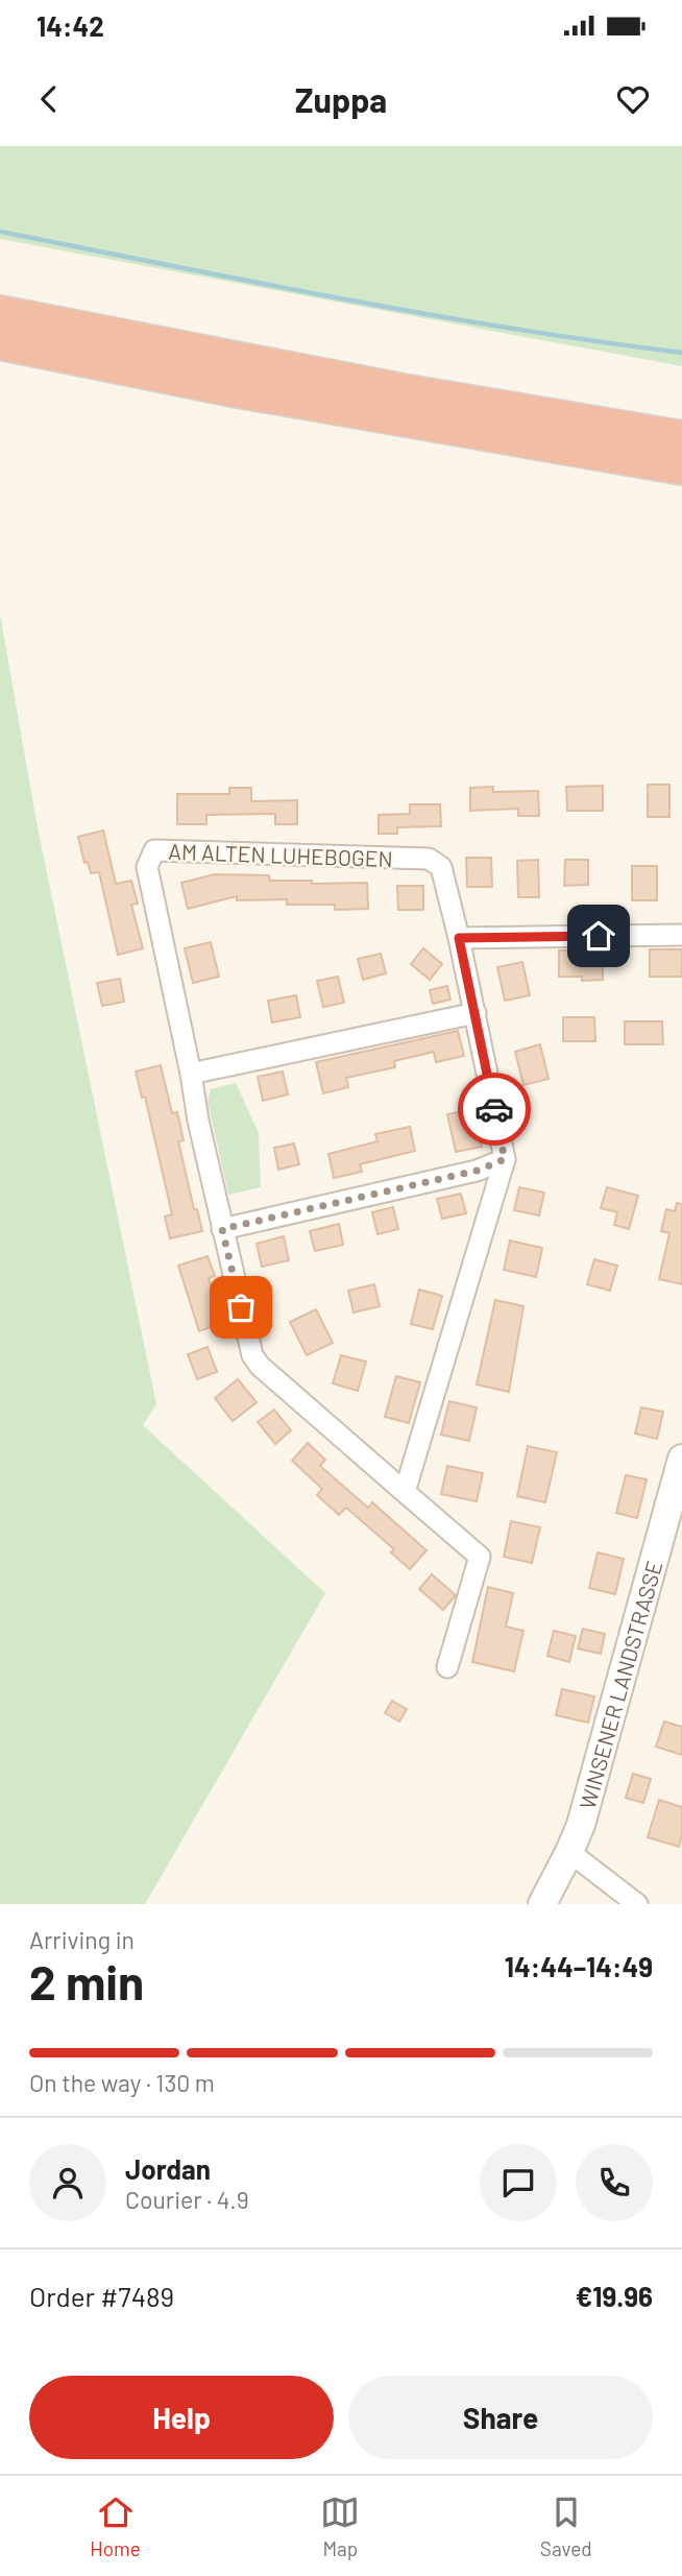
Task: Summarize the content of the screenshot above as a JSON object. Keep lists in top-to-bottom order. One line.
{"streets":{"main road":["WINSENER LANDSTRASSE"],"street":["AM ALTEN LUHEBOGEN"]},"page":{"status":"14:42","header":"Zuppa","heading":["2 min","Arriving in","14:44–14:49"],"panel":["Jordan","Courier · 4.9","Order #7489","€19.96"],"bar":"On the way · 130 m","buttons":["Help","Share"],"tabs":["Home","Map","Saved"]}}
